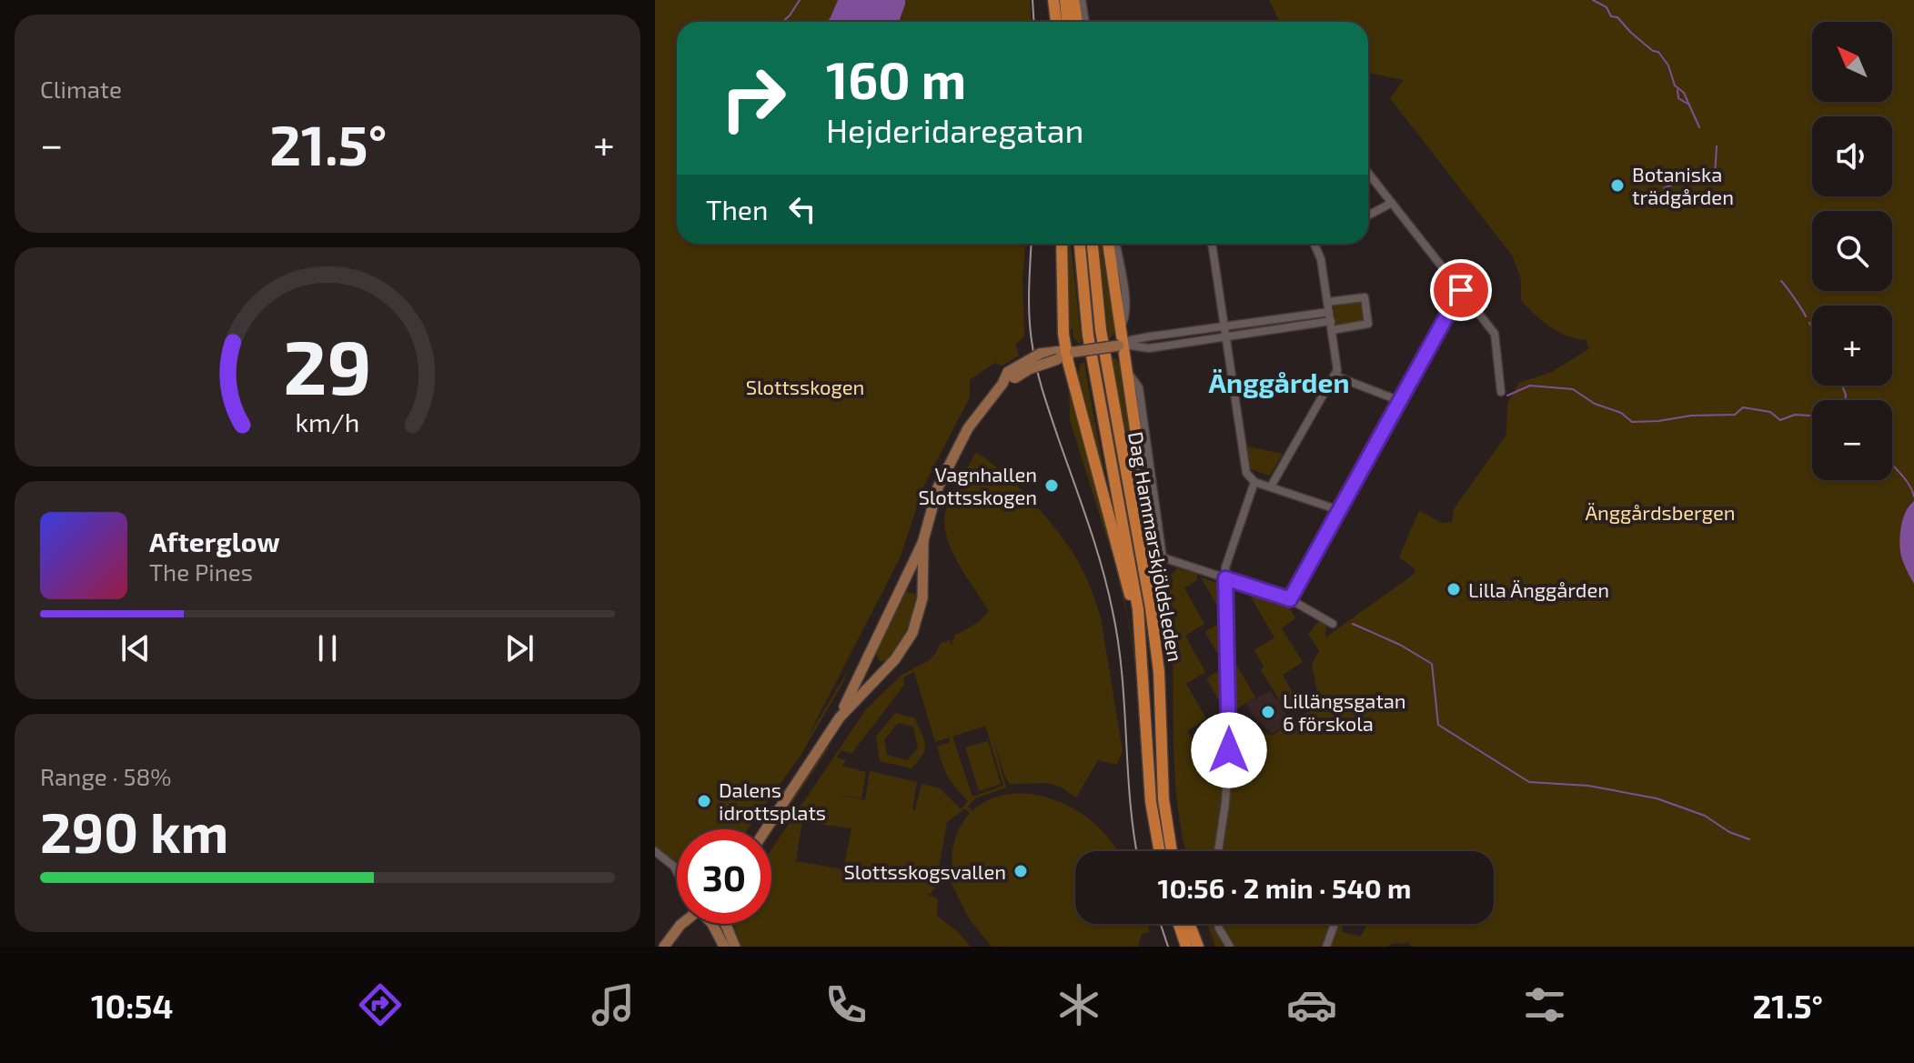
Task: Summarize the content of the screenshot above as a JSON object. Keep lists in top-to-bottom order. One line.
{"streets":{"main road":["Dag Hammarskjöldsleden"]},"districts":["Änggården"],"parks":["Slottsskogen","Änggårdsbergen"],"places":["Botaniska trädgården","Vagnhallen Slottsskogen","Lilla Änggården","Lillängsgatan 6 förskola","Dalens idrottsplats","Slottsskogsvallen"],"north":"top left","page":{"tile":["Climate",["Range · 58%","290 km"]],"map_buttons":["+","−"],"turn":["160 m","Hejderidaregatan"],"heat":["−","21.5°","+"],"then":"Then","song":["Afterglow","The Pines"],"limit":"30","trip":"10:56 · 2 min · 540 m","tabs":["10:54","21.5°"],"gauge":["29","km/h"]}}
